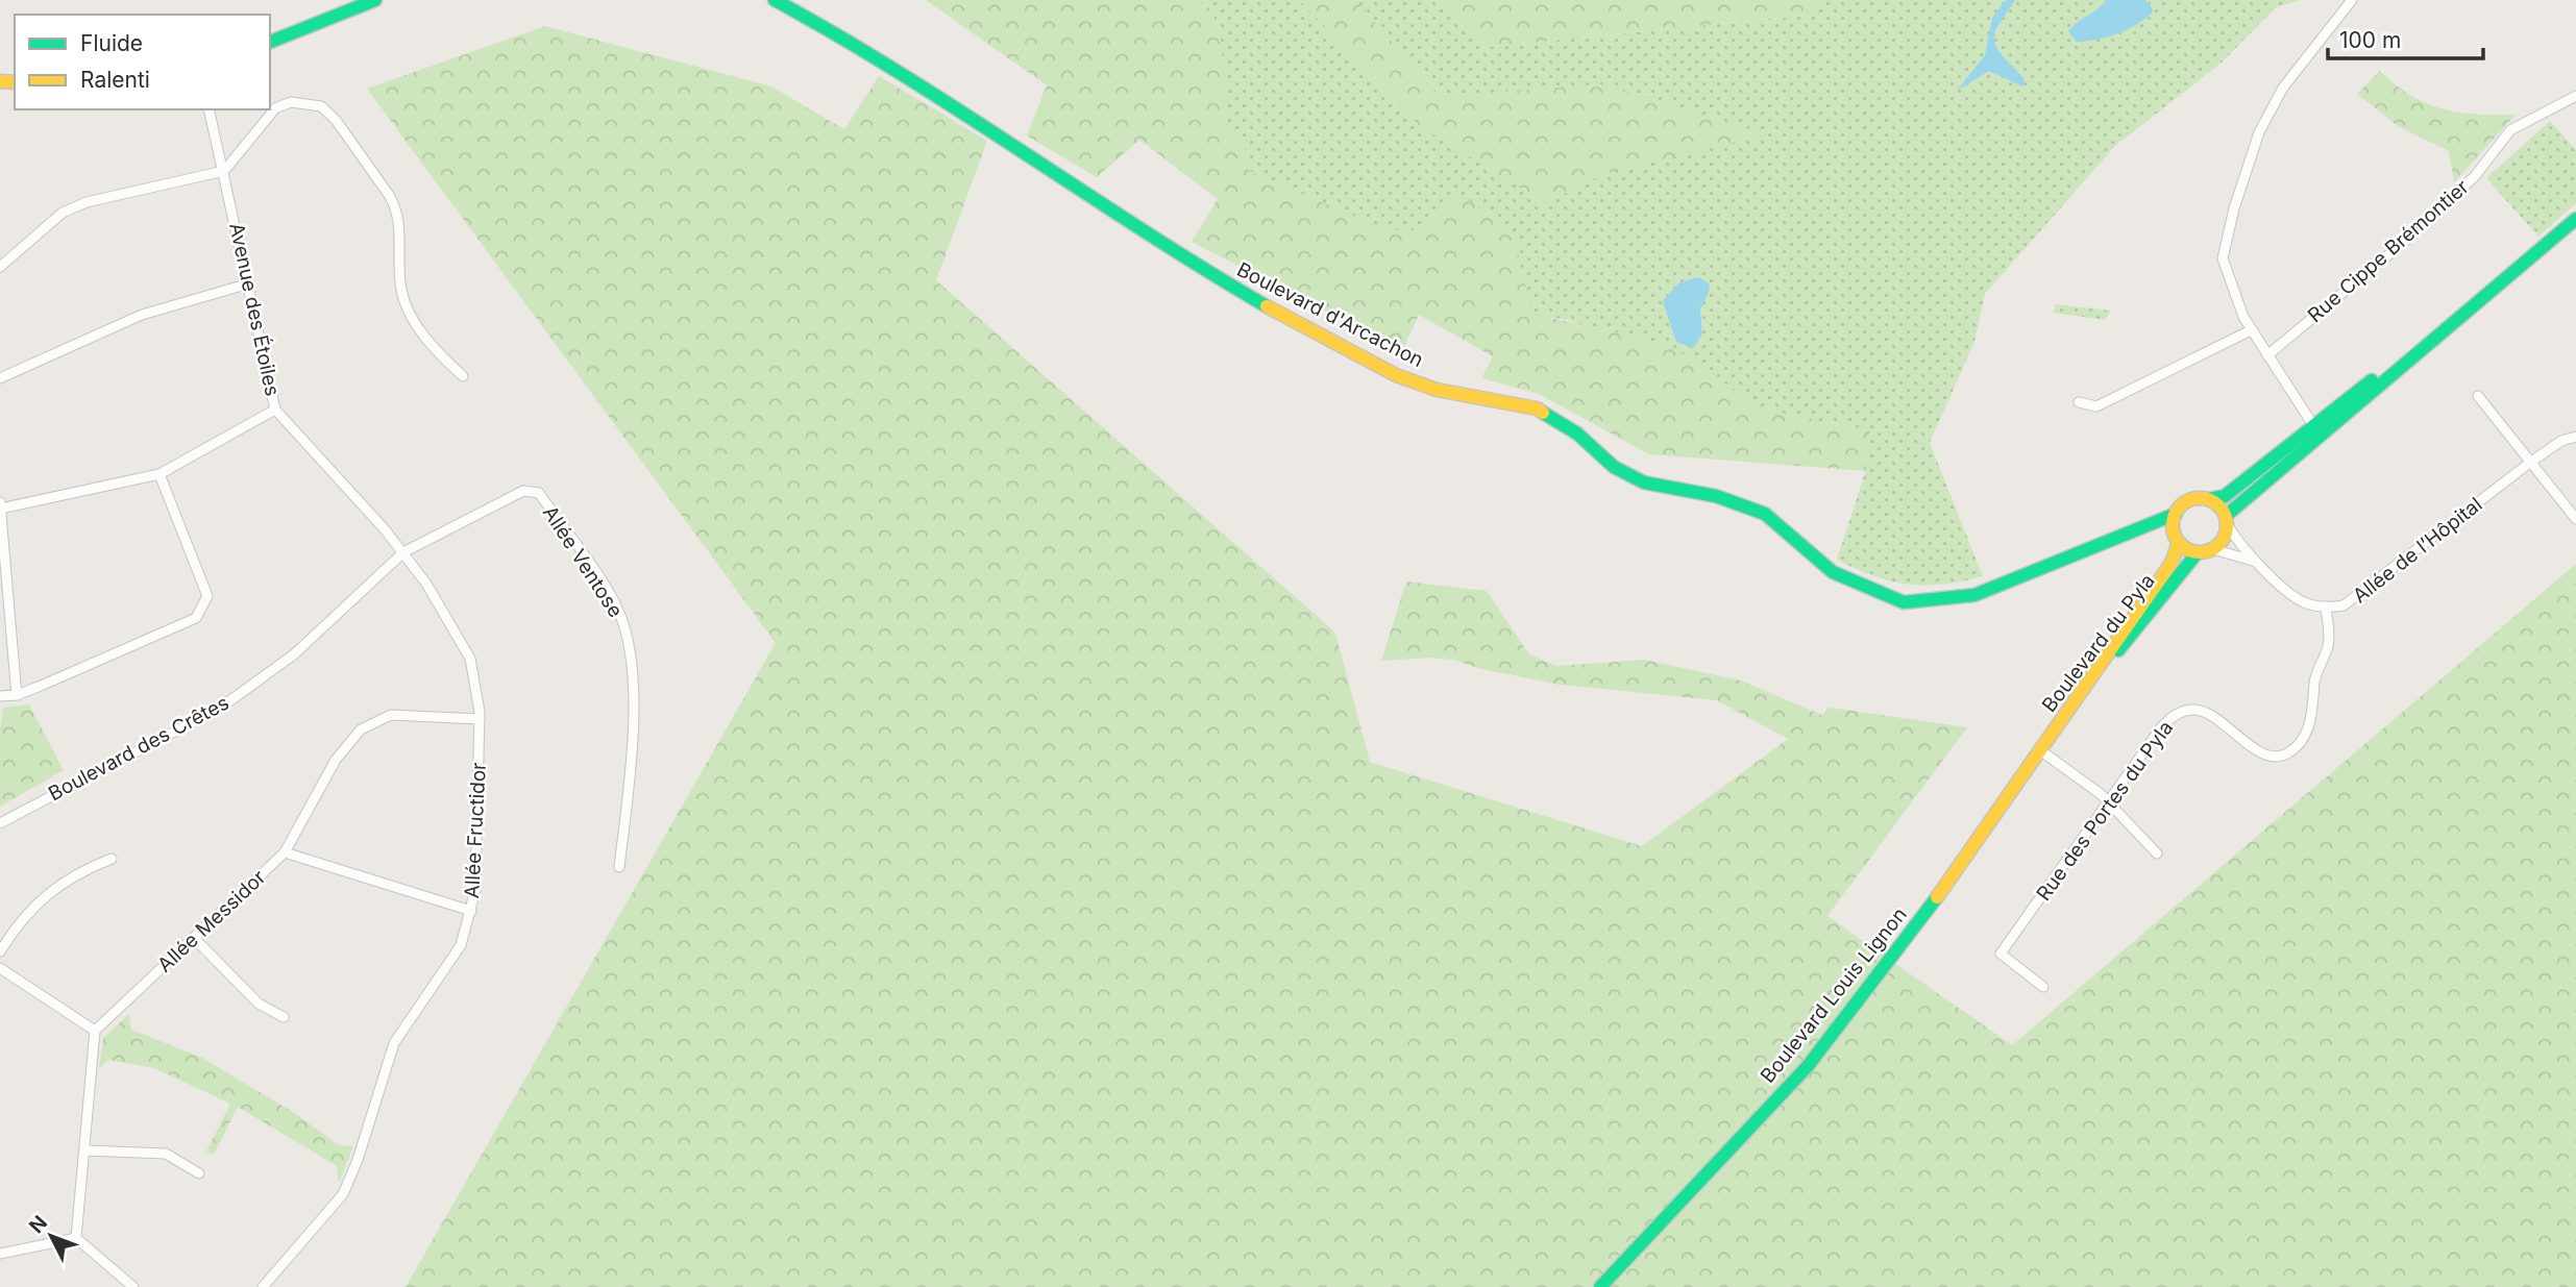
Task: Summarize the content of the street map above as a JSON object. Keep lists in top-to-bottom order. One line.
{"streets":{"main road":["Boulevard d'Arcachon","Boulevard du Pyla","Boulevard Louis Lignon"],"street":["Rue Cippe Brémontier","Avenue des Étoiles","Allée de l’Hôpital","Allée Ventose","Boulevard des Crêtes","Rue des Portes du Pyla","Allée Fructidor","Allée Messidor"]},"crossings":[["Avenue des Étoiles","Allée Ventose"],["Avenue des Étoiles","Boulevard des Crêtes"],["Avenue des Étoiles","Allée Fructidor"],["Boulevard d'Arcachon","Allée de l’Hôpital"],["Boulevard d'Arcachon","Boulevard du Pyla"],["Allée de l’Hôpital","Boulevard du Pyla"],["Allée de l’Hôpital","Rue des Portes du Pyla"],["Allée Ventose","Boulevard des Crêtes"],["Allée Ventose","Allée Fructidor"],["Boulevard du Pyla","Boulevard Louis Lignon"],["Boulevard des Crêtes","Allée Fructidor"],["Allée Fructidor","Allée Messidor"]],"legend":["Fluide","Ralenti"],"scale_bar":"100 m","north":"top left"}
